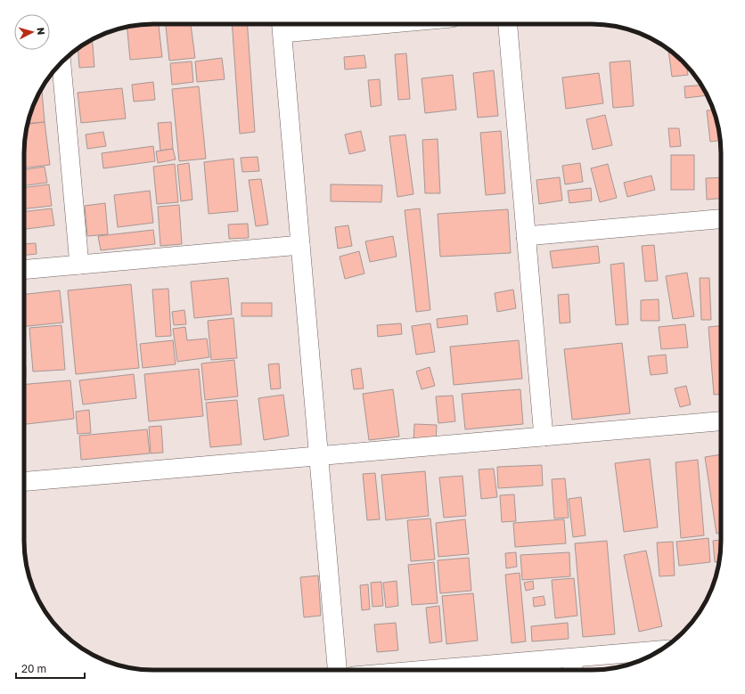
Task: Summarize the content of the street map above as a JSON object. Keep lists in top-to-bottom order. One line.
{"scale_bar":"20 m","north":"right"}
